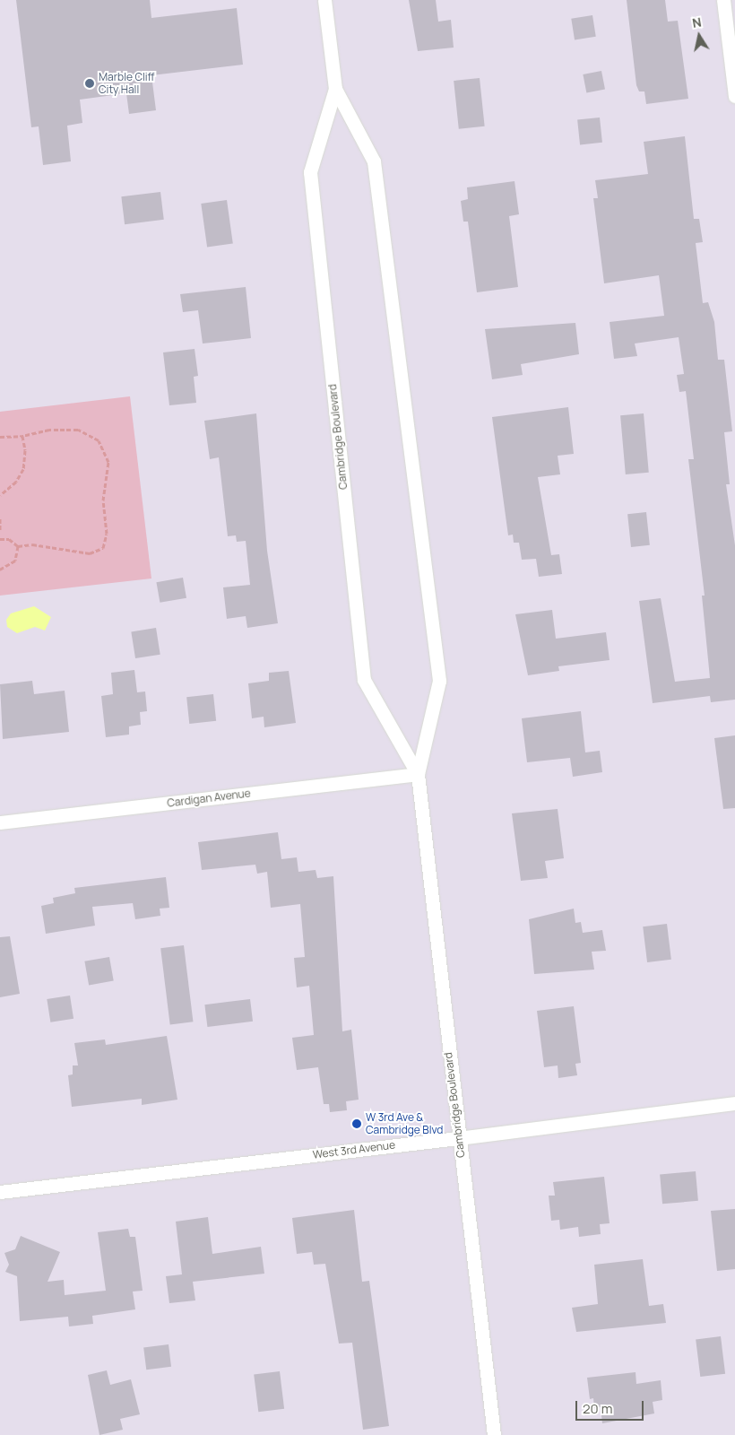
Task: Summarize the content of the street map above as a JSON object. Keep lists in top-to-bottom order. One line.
{"streets":{"street":["Cambridge Boulevard","Cardigan Avenue","West 3rd Avenue"]},"crossings":[["Cambridge Boulevard","Cardigan Avenue"],["Cambridge Boulevard","West 3rd Avenue"]],"places":["Marble Cliff City Hall","W 3rd Ave & Cambridge Blvd"],"scale_bar":"20 m","north":"top"}
